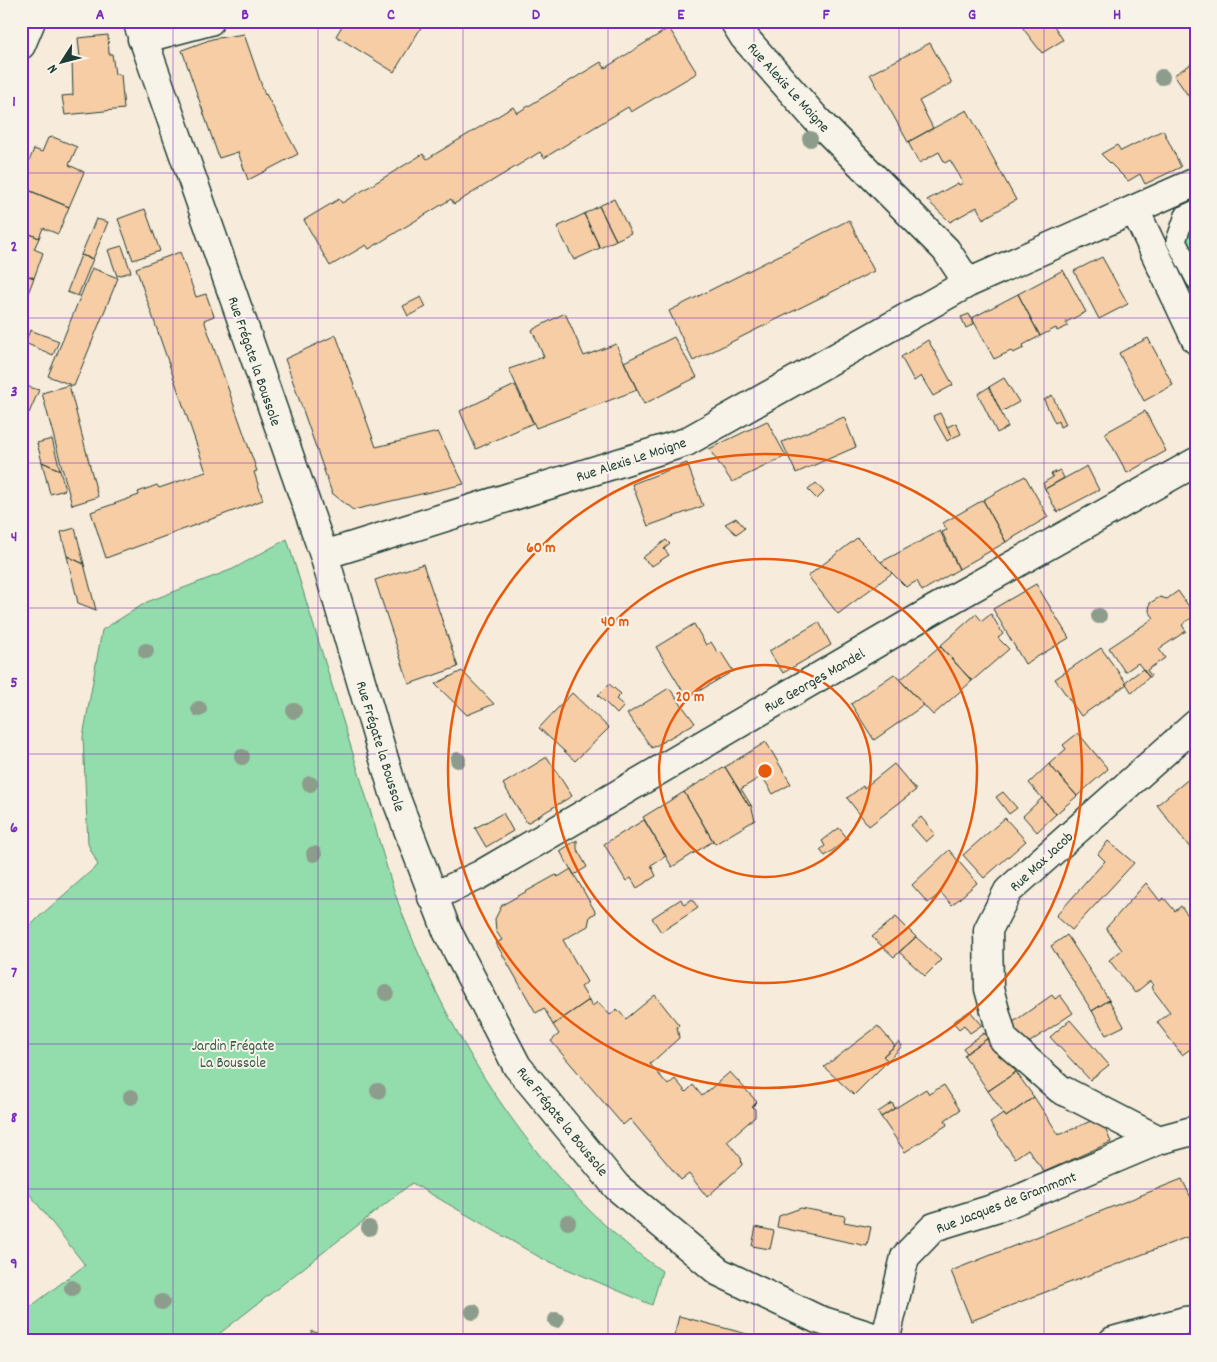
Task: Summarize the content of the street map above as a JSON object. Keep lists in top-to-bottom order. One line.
{"streets":{"street":["Rue Alexis Le Moigne","Rue Frégate la Boussole","Rue Georges Mandel","Rue Max Jacob","Rue Jacques de Grammont"]},"crossings":[["Rue Alexis Le Moigne","Rue Frégate la Boussole"],["Rue Frégate la Boussole","Rue Georges Mandel"],["Rue Frégate la Boussole","Rue Jacques de Grammont"],["Rue Max Jacob","Rue Jacques de Grammont"]],"parks":["Jardin Frégate La Boussole"],"north":"bottom left","grid":{"columns":["A","B","C","D","E","F","G","H"],"rows":["1","2","3","4","5","6","7","8","9"]},"rings":["60 m","40 m","20 m"]}
